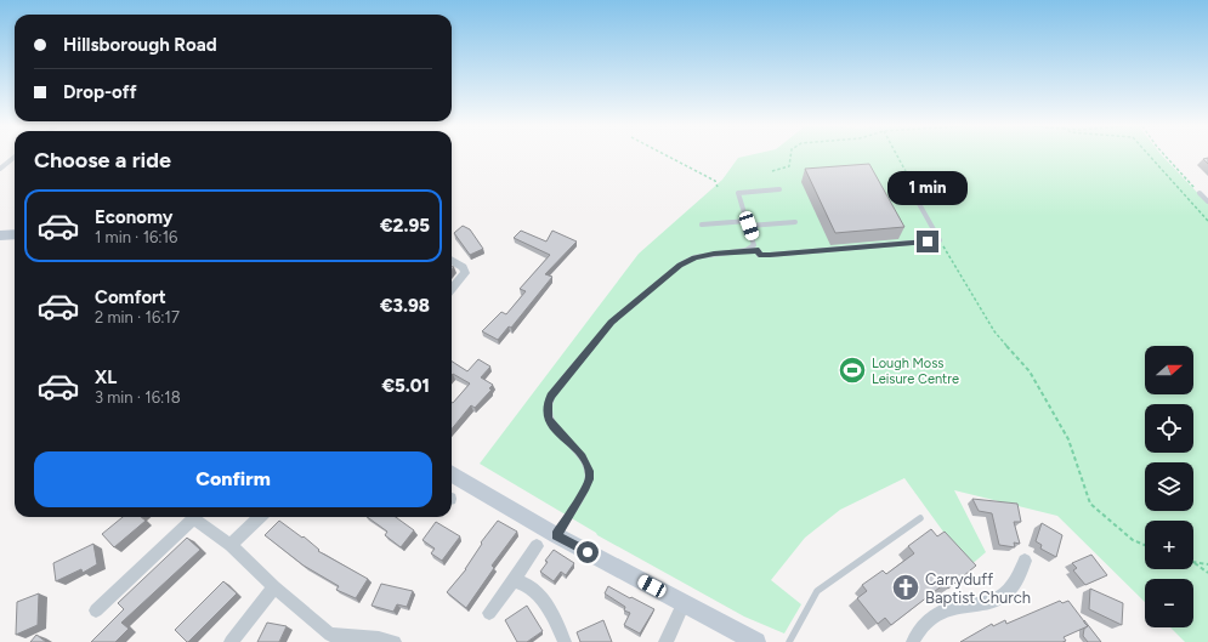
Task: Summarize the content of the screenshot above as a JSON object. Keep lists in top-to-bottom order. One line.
{"places":{"sports":["Lough Moss Leisure Centre"],"church":["Carryduff Baptist Church"]},"north":"right","page":{"banner":["Hillsborough Road","Drop-off"],"heading":"Choose a ride","bubble":"1 min","list":[{"name":"Economy","note":"1 min · 16:16","value":"€2.95"},{"name":"Comfort","note":"2 min · 16:17","value":"€3.98"},{"name":"XL","note":"3 min · 16:18","value":"€5.01"}],"map_buttons":["+","−"],"buttons":"Confirm"}}
